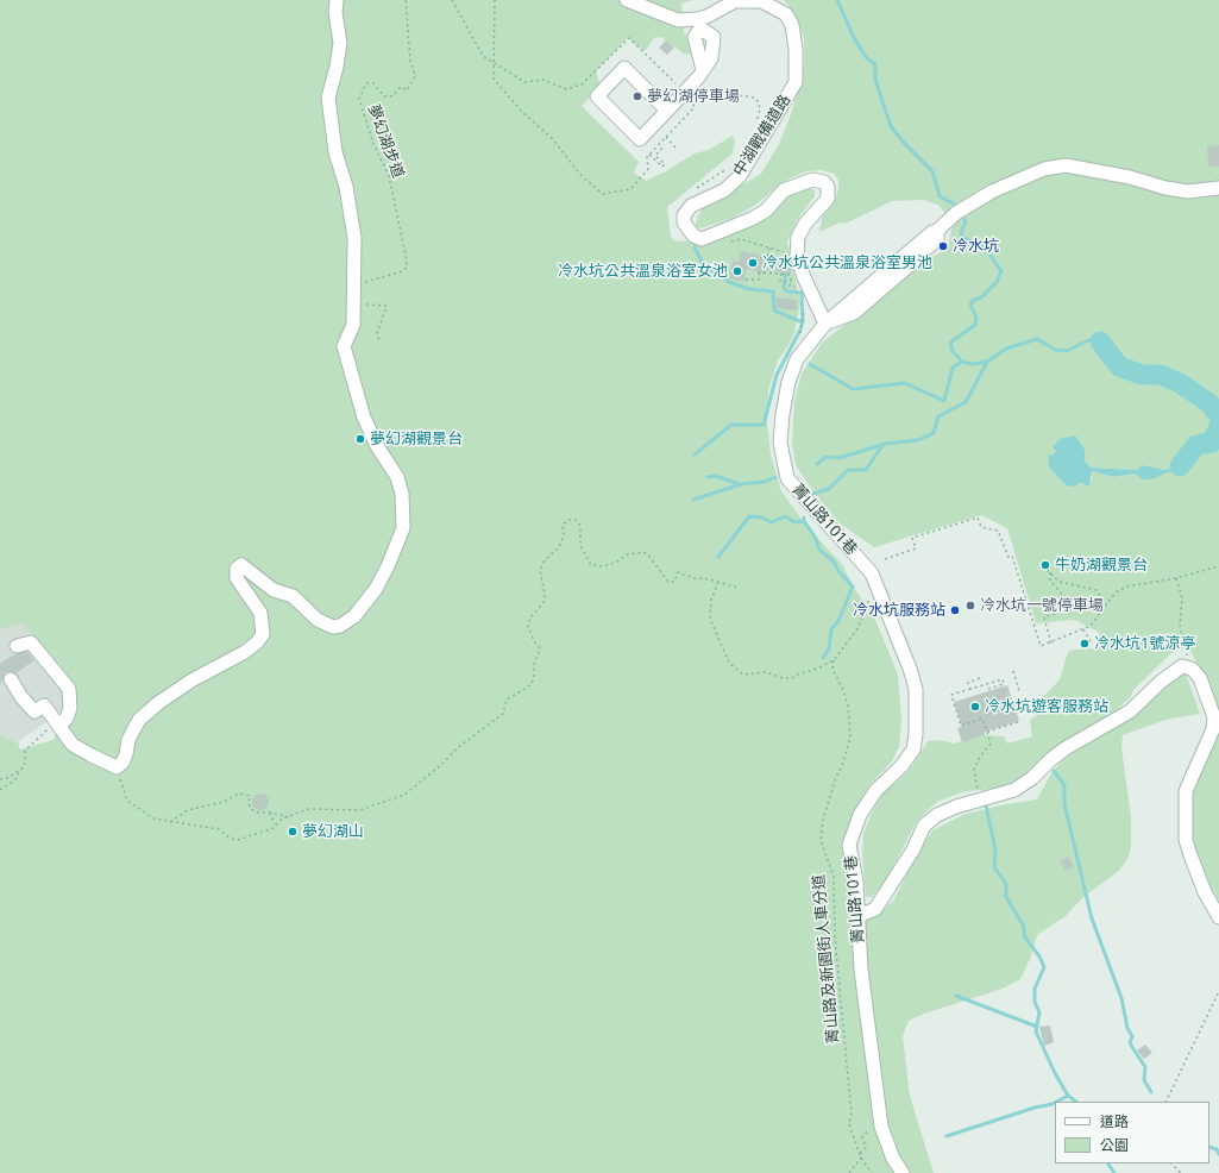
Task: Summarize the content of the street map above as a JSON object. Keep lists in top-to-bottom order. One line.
{"streets":{"street":["中湖戰備道路","菁山路101巷"],"path":["夢幻湖步道","菁山路及新園街人車分道"]},"crossings":[["中湖戰備道路","菁山路101巷"]],"places":["夢幻湖停車場","冷水坑","冷水坑公共溫泉浴室男池","冷水坑公共溫泉浴室女池","夢幻湖觀景台","牛奶湖觀景台","冷水坑一號停車場","冷水坑服務站","冷水坑1號涼亭","冷水坑遊客服務站","夢幻湖山"],"legend":["道路","公園"]}
